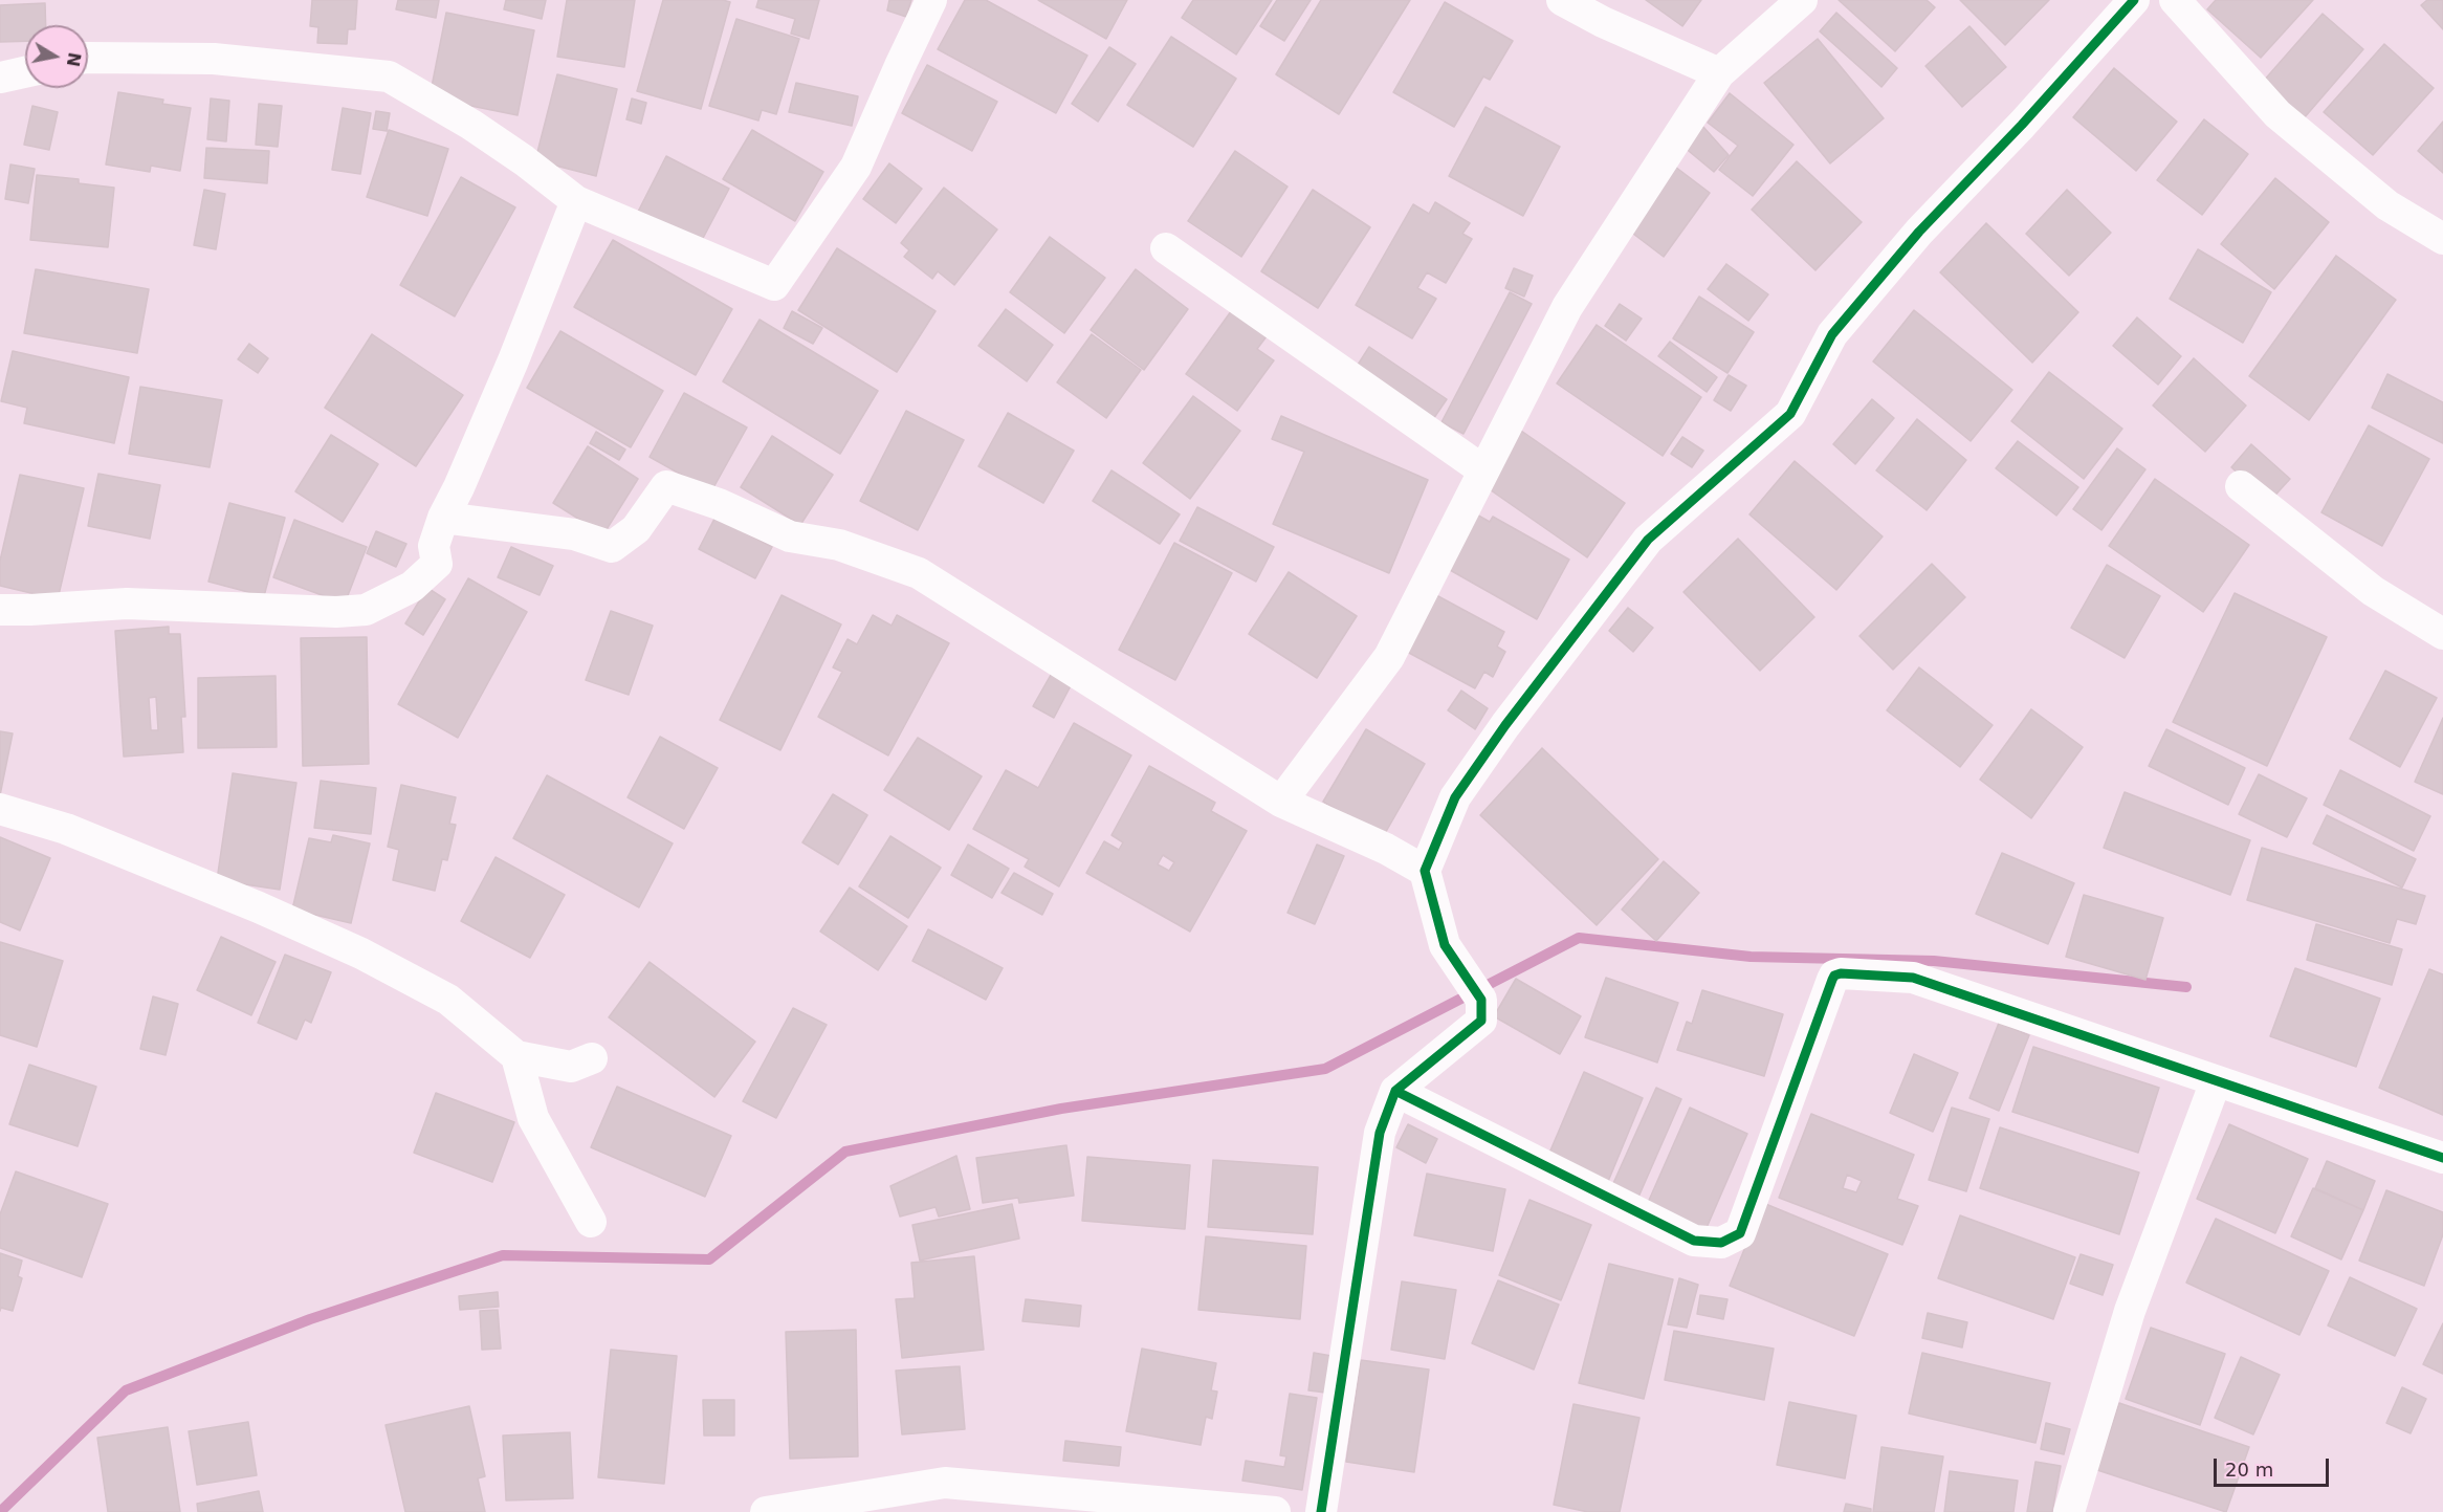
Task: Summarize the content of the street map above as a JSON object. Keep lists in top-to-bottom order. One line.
{"scale_bar":"20 m","north":"right"}
